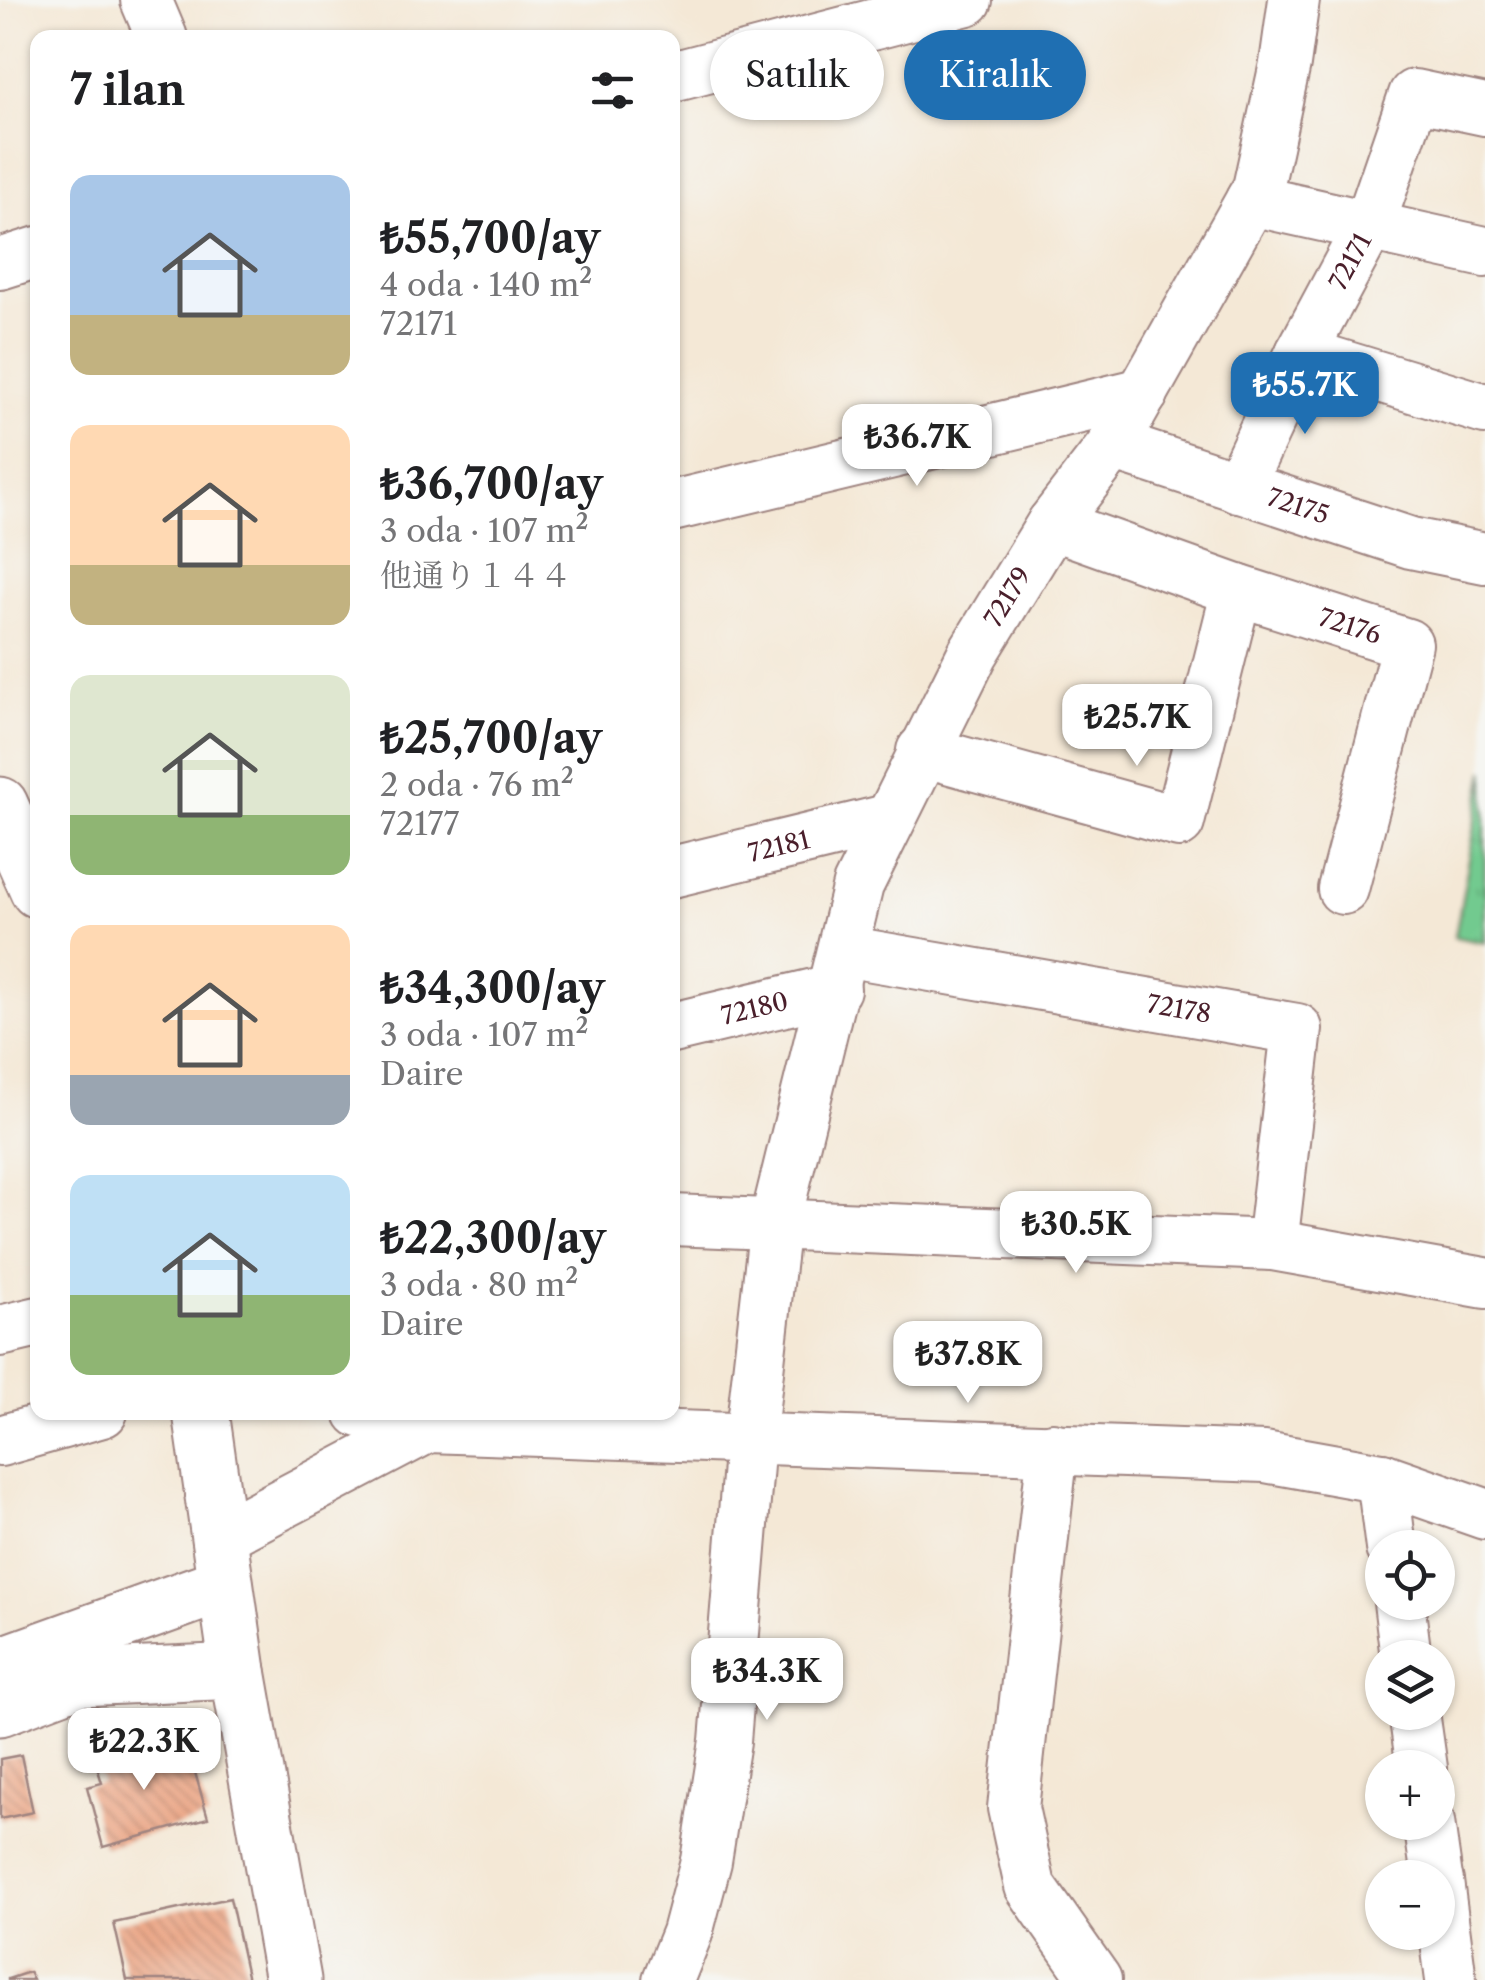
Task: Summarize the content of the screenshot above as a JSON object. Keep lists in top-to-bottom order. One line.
{"streets":{"street":["72171","72175","72179","72176","72181","72180","72178"]},"crossings":[["72171","72175"],["72175","72179"],["72179","72176"],["72179","72181"],["72179","72180"],["72179","72178"],["72180","72178"]],"page":{"chip":["Satılık","Kiralık"],"heading":"7 ilan","list":[{"name":"₺55,700/ay","note":"4 oda · 140 m² · 72171"},{"name":"₺36,700/ay","note":"3 oda · 107 m² · 他通り１４４"},{"name":"₺25,700/ay","note":"2 oda · 76 m² · 72177"},{"name":"₺34,300/ay","note":"3 oda · 107 m² · Daire"},{"name":"₺22,300/ay","note":"3 oda · 80 m² · Daire"}],"price":["₺55.7K","₺36.7K","₺25.7K","₺30.5K","₺37.8K","₺34.3K","₺22.3K"],"map_buttons":["+","−"]}}
